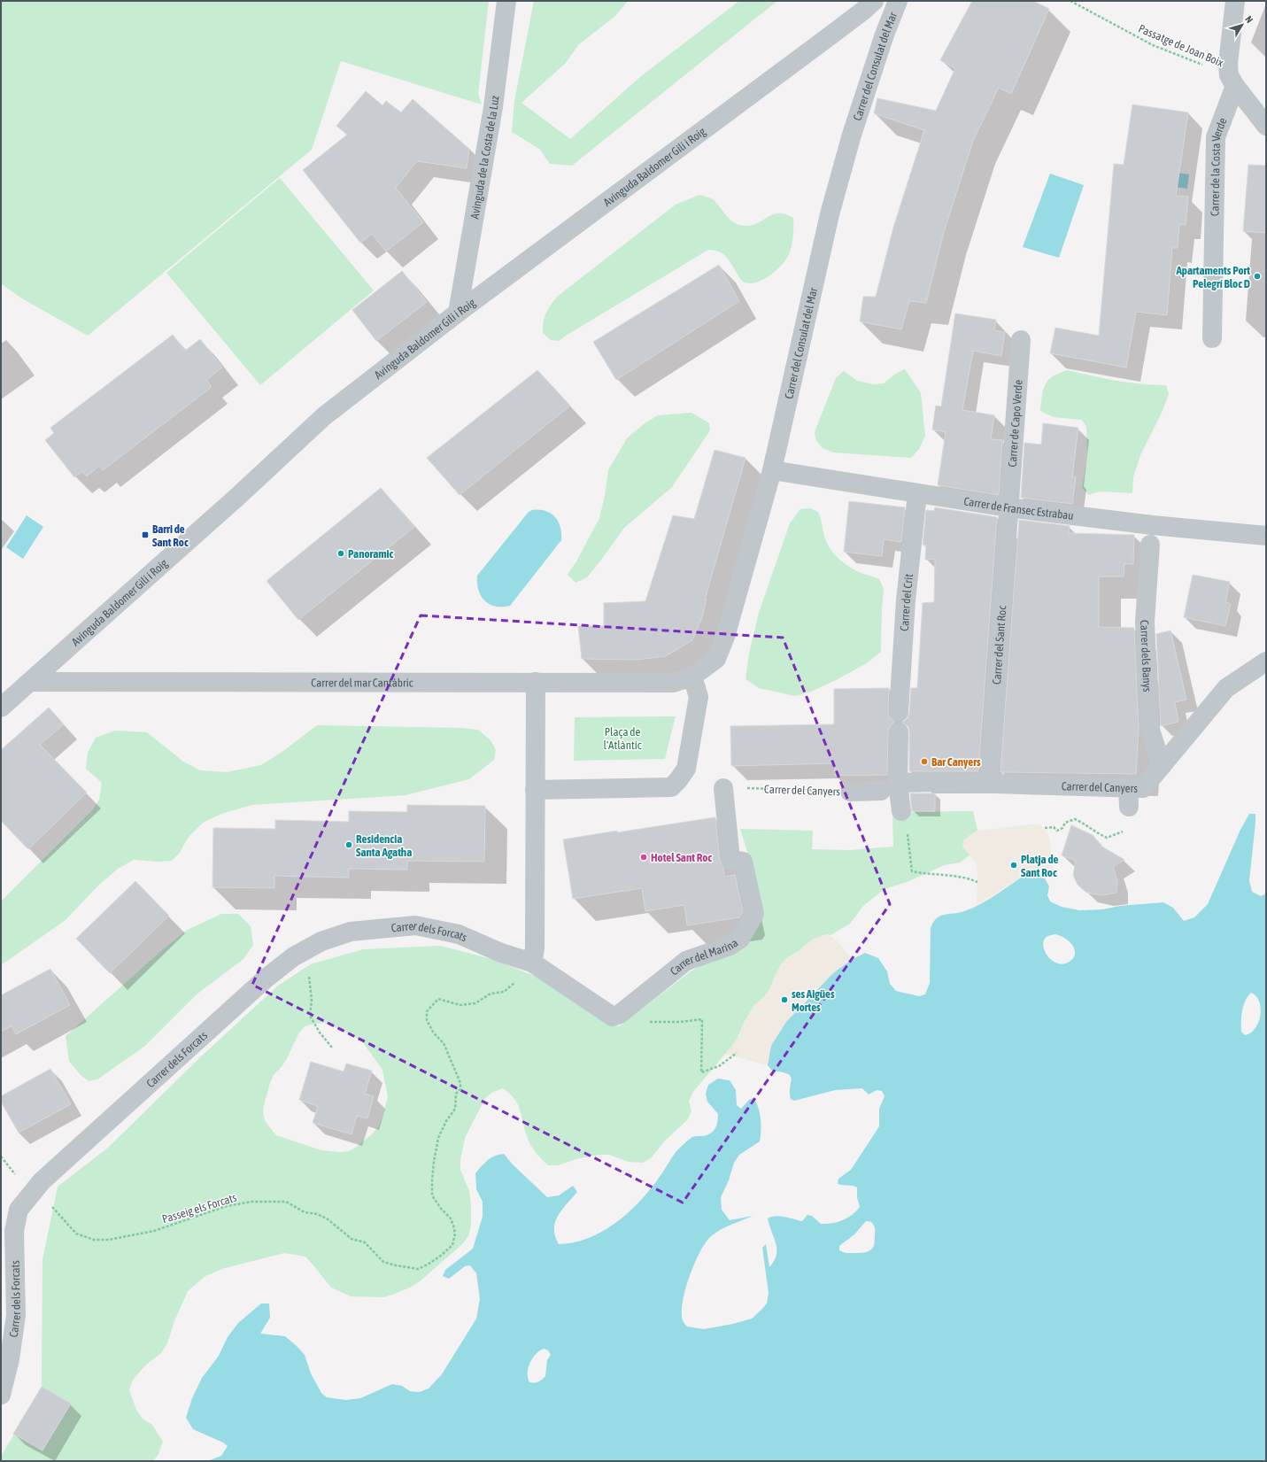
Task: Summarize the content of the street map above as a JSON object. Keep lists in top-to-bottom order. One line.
{"streets":{"street":["Carrer del Consulat del Mar","Avinguda de la Costa de la Luz","Avinguda Baldomer Gili i Roig","Carrer de la Costa Verde","Carrer de Capo Verde","Carrer de Fransec Estrabau","Carrer del Crit","Carrer del Sant Roc","Carrer dels Banys","Carrer del mar Cantàbric","Carrer del Canyers","Carrer dels Forcats","Carrer del Marina"],"path":["Passatge de Joan Boix","Passeig els Forcats"]},"crossings":[["Passatge de Joan Boix","Carrer de la Costa Verde"],["Carrer del Consulat del Mar","Carrer de Fransec Estrabau"],["Carrer del Consulat del Mar","Carrer del mar Cantàbric"],["Avinguda de la Costa de la Luz","Avinguda Baldomer Gili i Roig"],["Avinguda Baldomer Gili i Roig","Carrer del mar Cantàbric"],["Carrer de Capo Verde","Carrer de Fransec Estrabau"],["Carrer de Capo Verde","Carrer del Sant Roc"],["Carrer de Fransec Estrabau","Carrer del Crit"],["Carrer de Fransec Estrabau","Carrer del Sant Roc"],["Carrer del Sant Roc","Carrer del Canyers"],["Carrer dels Banys","Carrer del Canyers"],["Carrer del Canyers","Carrer del Marina"],["Carrer dels Forcats","Carrer del Marina"],["Carrer dels Forcats","Passeig els Forcats"]],"parks":["Plaça de l'Atlàntic"],"places":{"other":["Apartaments Port Pelegrí Bloc D","Panoramic","Bar Canyers","Residencia Santa Agatha","Hotel Sant Roc","Platja de Sant Roc","ses Aigües Mortes"],"transit":["Barri de Sant Roc"]},"north":"top right"}
